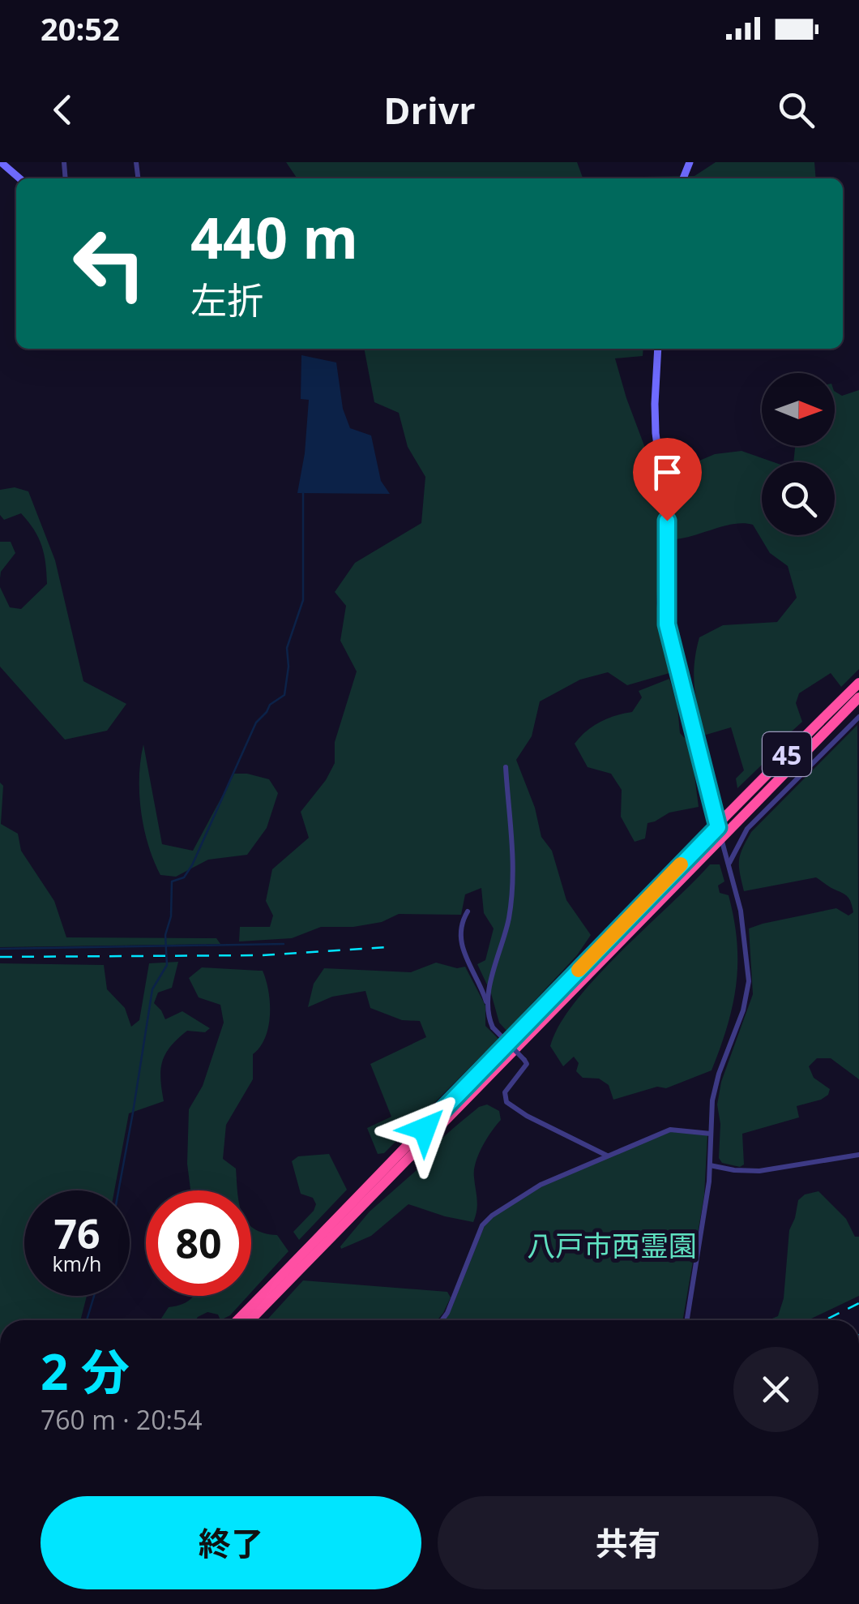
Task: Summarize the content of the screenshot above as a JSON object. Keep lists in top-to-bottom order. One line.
{"streets":{"highway":["45"]},"parks":["八戸市西霊園"],"north":"right","page":{"status":"20:52","header":"Drivr","turn":["440 m","左折"],"speed":"76 km/h","limit":"80","heading":["2 分","760 m · 20:54"],"buttons":["終了","共有"]}}
